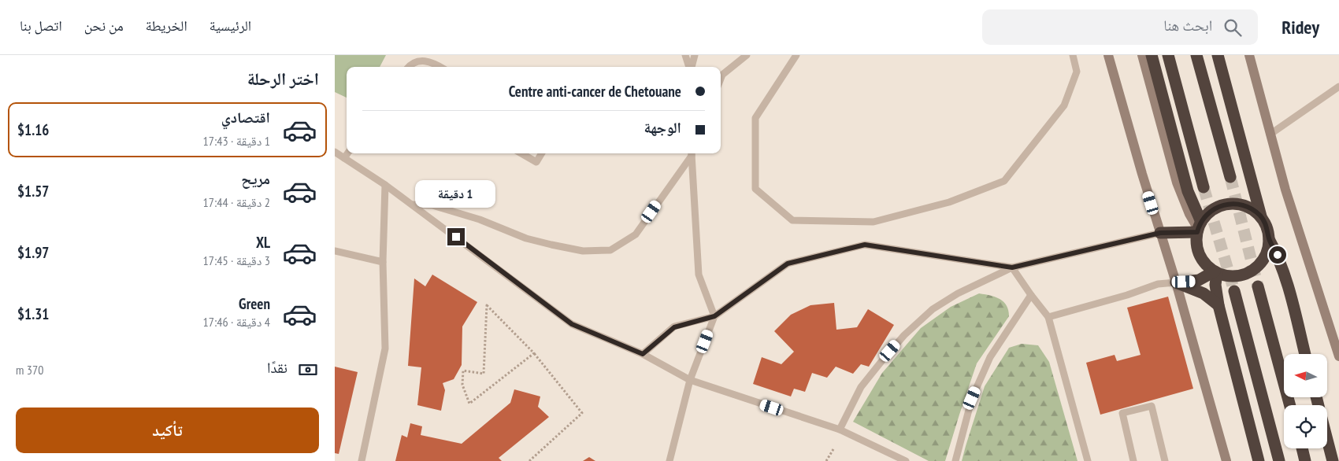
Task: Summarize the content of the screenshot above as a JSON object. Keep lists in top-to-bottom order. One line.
{"north":"left","page":{"header":"Ridey","search":"ابحث هنا","nav":["الرئيسية","الخريطة","من نحن","اتصل بنا"],"heading":"اختر الرحلة","banner":["Centre anti-cancer de Chetouane","الوجهة"],"list":[{"name":"اقتصادي","note":"1 دقيقة · 17:43","value":"$1.16"},{"name":"مريح","note":"2 دقيقة · 17:44","value":"$1.57"},{"name":"XL","note":"3 دقيقة · 17:45","value":"$1.97"},{"name":"Green","note":"4 دقيقة · 17:46","value":"$1.31"}],"bubble":"1 دقيقة","pay":["نقدًا","370 m"],"buttons":"تأكيد"}}
